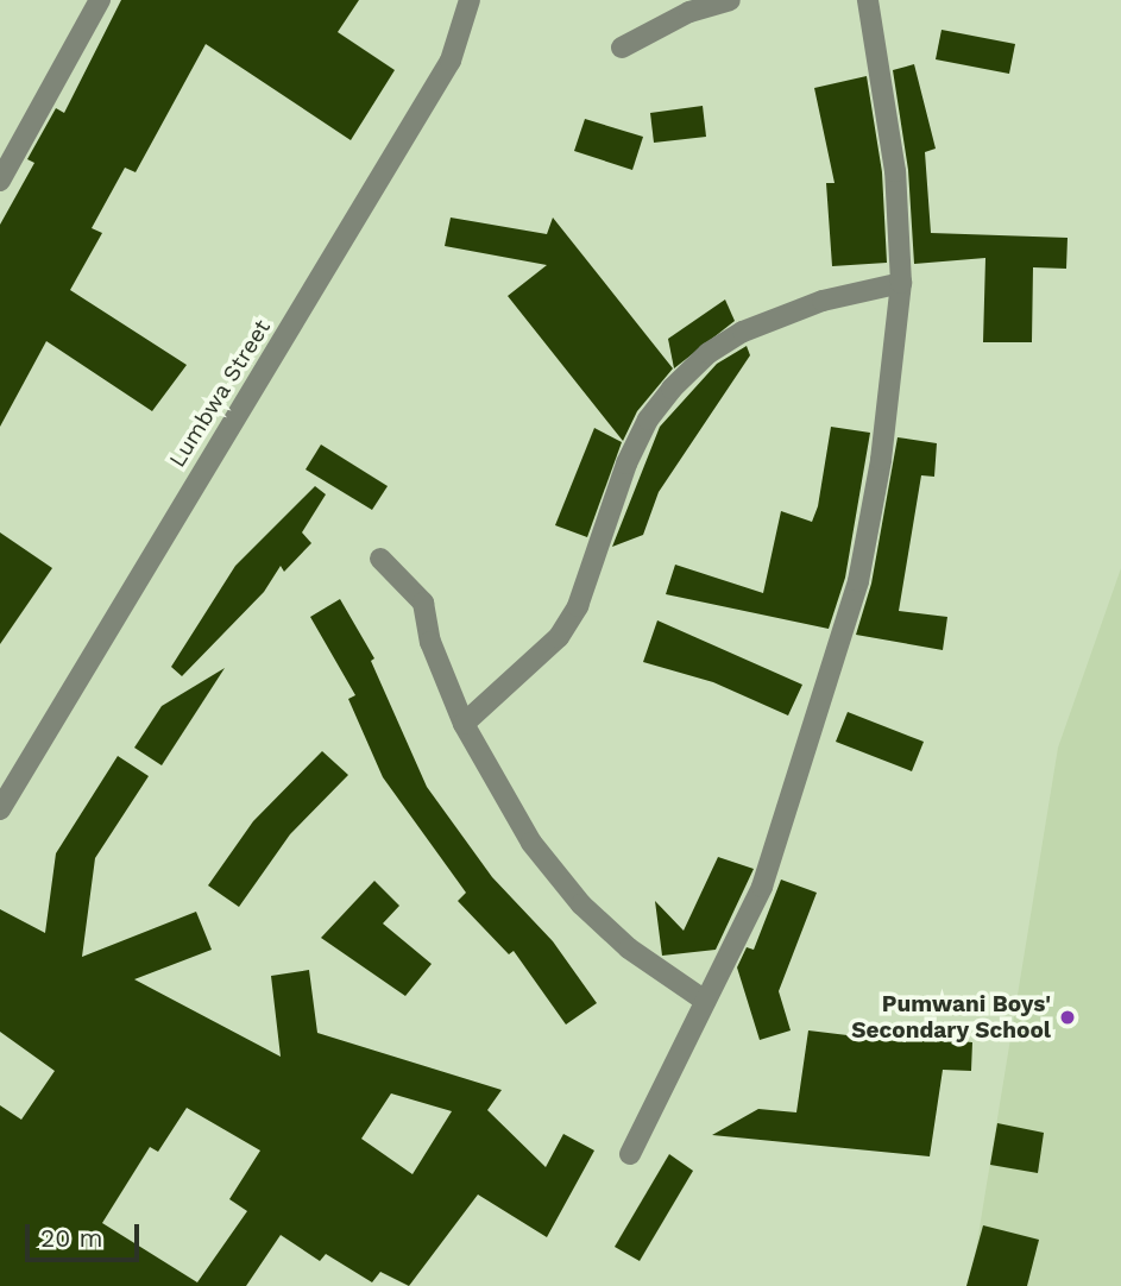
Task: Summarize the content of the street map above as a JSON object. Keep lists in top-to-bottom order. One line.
{"streets":{"street":["Lumbwa Street"]},"places":["Pumwani Boys' Secondary School"],"scale_bar":"20 m"}
